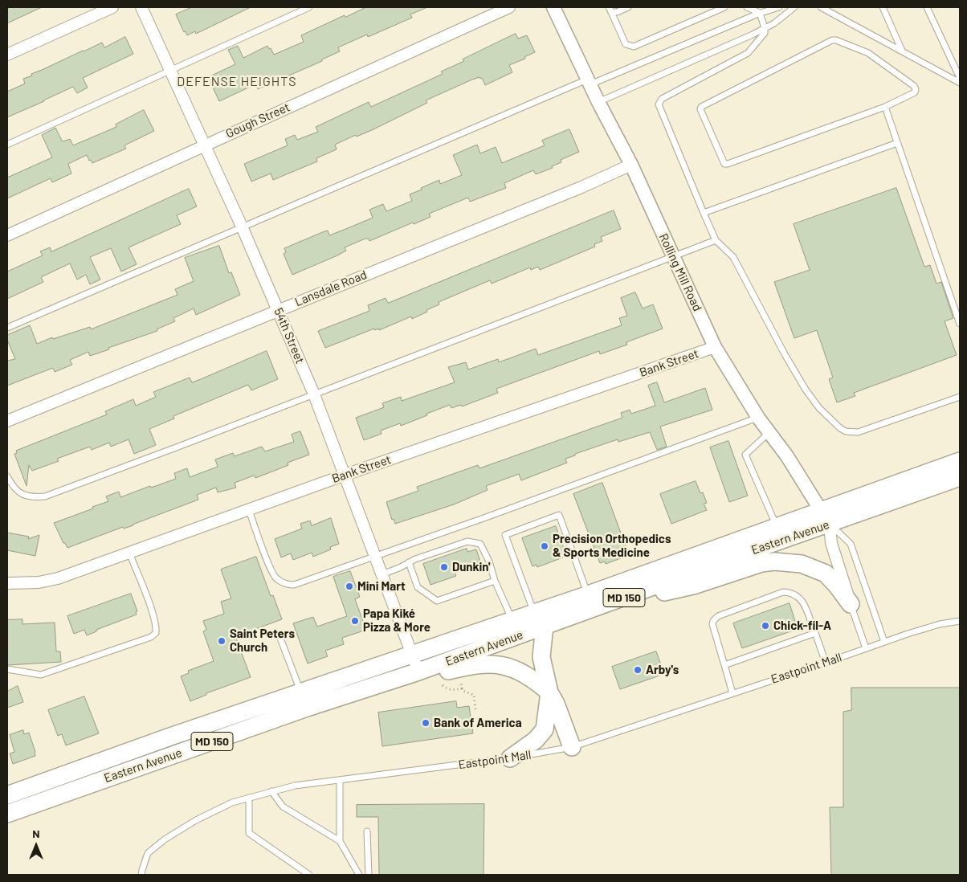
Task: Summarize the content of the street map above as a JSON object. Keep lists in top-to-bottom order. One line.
{"streets":{"main road":["Eastern Avenue","MD 150"],"street":["Gough Street","Rolling Mill Road","Lansdale Road","54th Street","Bank Street"],"lane":["Eastpoint Mall"]},"crossings":[["Gough Street","54th Street"],["Rolling Mill Road","Lansdale Road"],["Rolling Mill Road","Bank Street"],["Rolling Mill Road","Eastern Avenue"],["Lansdale Road","54th Street"],["54th Street","Bank Street"],["54th Street","Eastern Avenue"]],"districts":["DEFENSE HEIGHTS"],"places":["Precision Orthopedics & Sports Medicine","Dunkin'","Mini Mart","Papa Kiké Pizza & More","Chick-fil-A","Saint Peters Church","Arby's","Bank of America"],"north":"top"}
